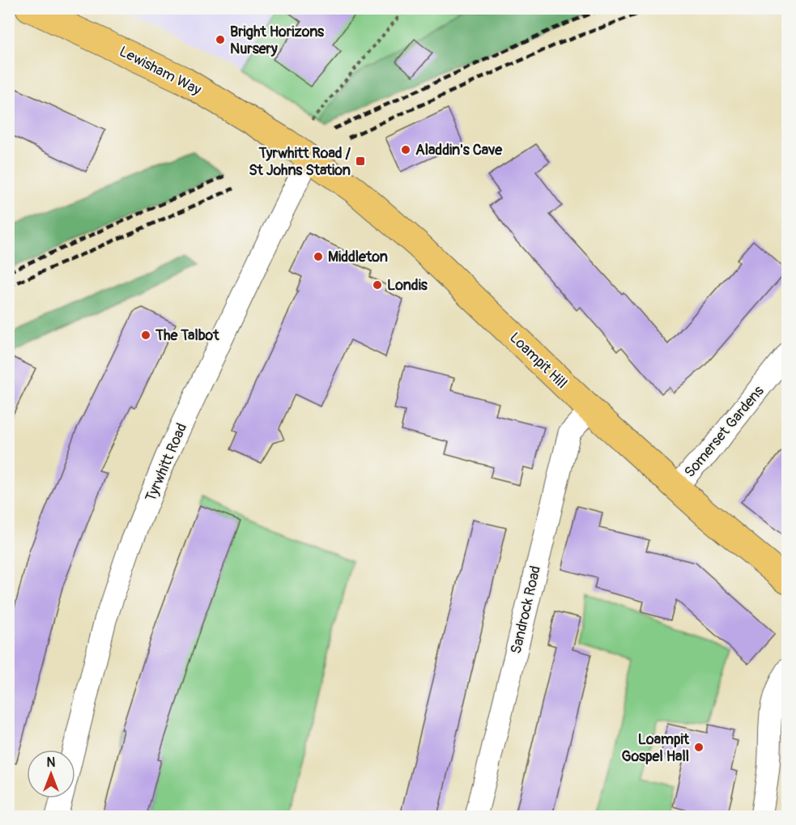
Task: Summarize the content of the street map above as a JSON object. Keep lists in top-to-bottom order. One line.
{"streets":{"highway":["Lewisham Way","Loampit Hill"],"street":["Somerset Gardens","Tyrwhitt Road","Sandrock Road"]},"crossings":[["Lewisham Way","Loampit Hill"],["Loampit Hill","Somerset Gardens"],["Loampit Hill","Tyrwhitt Road"],["Loampit Hill","Sandrock Road"]],"places":{"other":["Bright Horizons Nursery","Aladdin's Cave","Middleton","Londis","The Talbot","Loampit Gospel Hall"],"transit":["Tyrwhitt Road / St Johns Station"]},"north":"top"}
